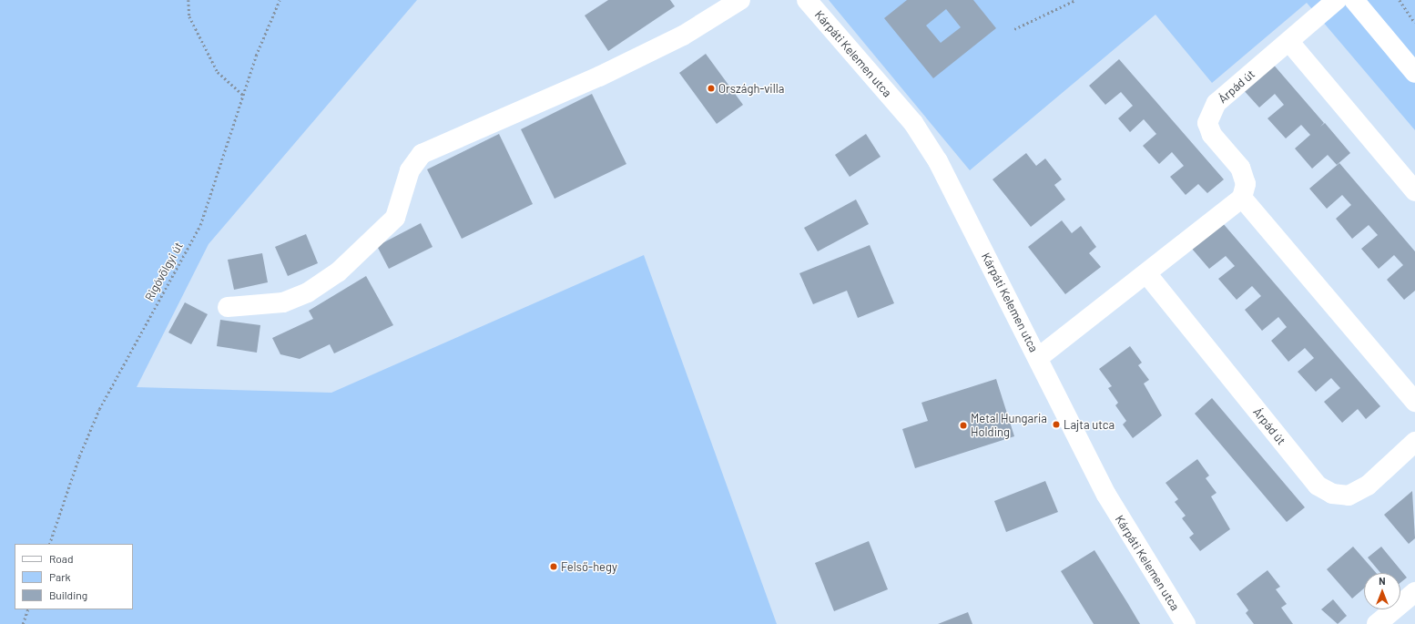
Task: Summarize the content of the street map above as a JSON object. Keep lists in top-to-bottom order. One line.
{"streets":{"street":["Kárpáti Kelemen utca","Árpád út"],"path":["Rigóvölgyi út"]},"places":["Országh-villa","Lajta utca","Metal Hungaria Holding","Felső-hegy"],"legend":["Road","Park","Building"],"north":"top"}
